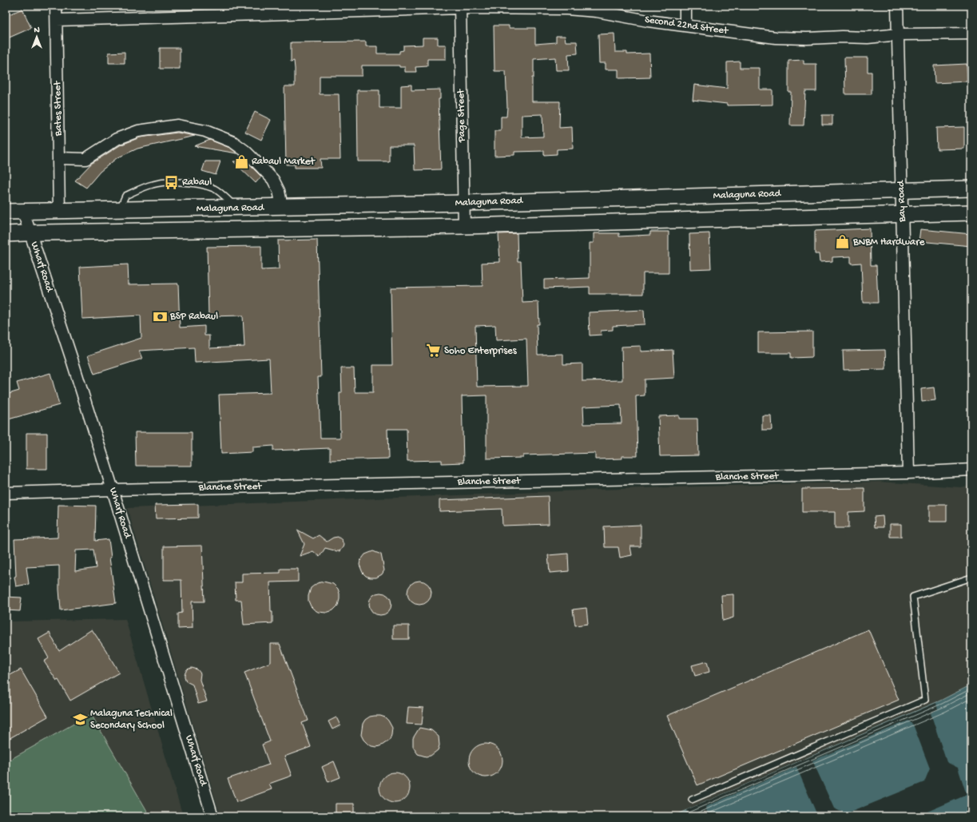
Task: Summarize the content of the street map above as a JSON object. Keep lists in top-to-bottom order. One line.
{"streets":{"street":["Second 22nd Street","Bates Street","Page Street","Malaguna Road","Bay Road","Wharf Road","Blanche Street"]},"crossings":[["Second 22nd Street","Bates Street"],["Second 22nd Street","Page Street"],["Second 22nd Street","Bay Road"],["Bates Street","Malaguna Road"],["Page Street","Malaguna Road"],["Malaguna Road","Bay Road"],["Malaguna Road","Wharf Road"],["Bay Road","Blanche Street"],["Wharf Road","Blanche Street"]],"places":{"shop":["Rabaul Market","BNBM Hardware"],"bus stop":["Rabaul"],"bank":["BSP Rabaul"],"supermarket":["Soho Enterprises"],"school or university":["Malaguna Technical Secondary School"]},"north":"top"}
